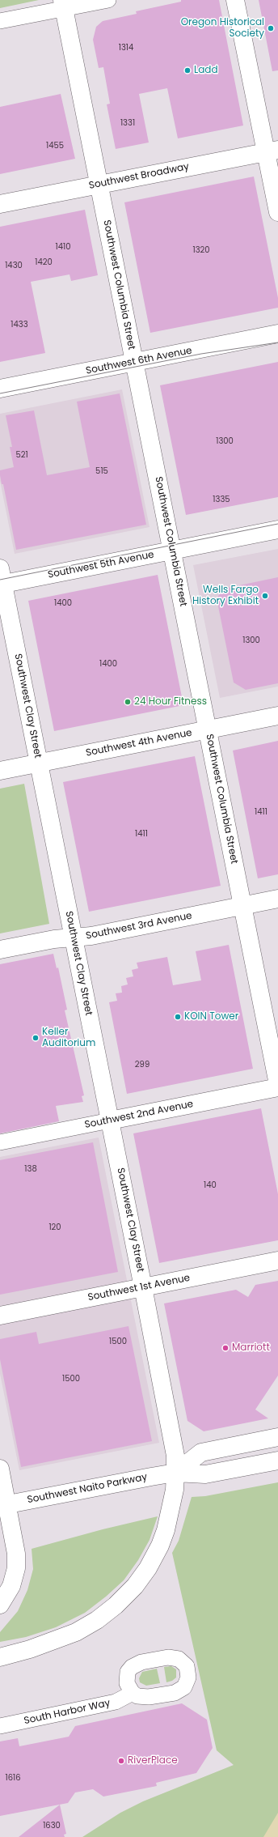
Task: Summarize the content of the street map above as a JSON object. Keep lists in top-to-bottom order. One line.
{"streets":{"main road":["Southwest Broadway","Southwest Columbia Street","Southwest 6th Avenue","Southwest 5th Avenue","Southwest Clay Street","Southwest 4th Avenue","Southwest 3rd Avenue","Southwest 2nd Avenue","Southwest 1st Avenue","Southwest Naito Parkway"],"street":["South Harbor Way"]},"crossings":[["Southwest Broadway","Southwest Columbia Street"],["Southwest Columbia Street","Southwest 6th Avenue"],["Southwest Columbia Street","Southwest 5th Avenue"],["Southwest Columbia Street","Southwest 4th Avenue"],["Southwest Columbia Street","Southwest 3rd Avenue"],["Southwest 5th Avenue","Southwest Clay Street"],["Southwest Clay Street","Southwest 4th Avenue"],["Southwest Clay Street","Southwest 3rd Avenue"],["Southwest Clay Street","Southwest 2nd Avenue"],["Southwest Clay Street","Southwest 1st Avenue"],["Southwest Clay Street","Southwest Naito Parkway"]],"places":["Oregon Historical Society","Ladd","Wells Fargo History Exhibit","24 Hour Fitness","KOIN Tower","Keller Auditorium","Marriott","RiverPlace"],"house_numbers":["1314","1331","1455","1410","1320","1420","1430","1433","1300","521","515","1335","1400","1300","1400","1411","1411","299","138","140","120","1500","1500","1616","1630"]}
